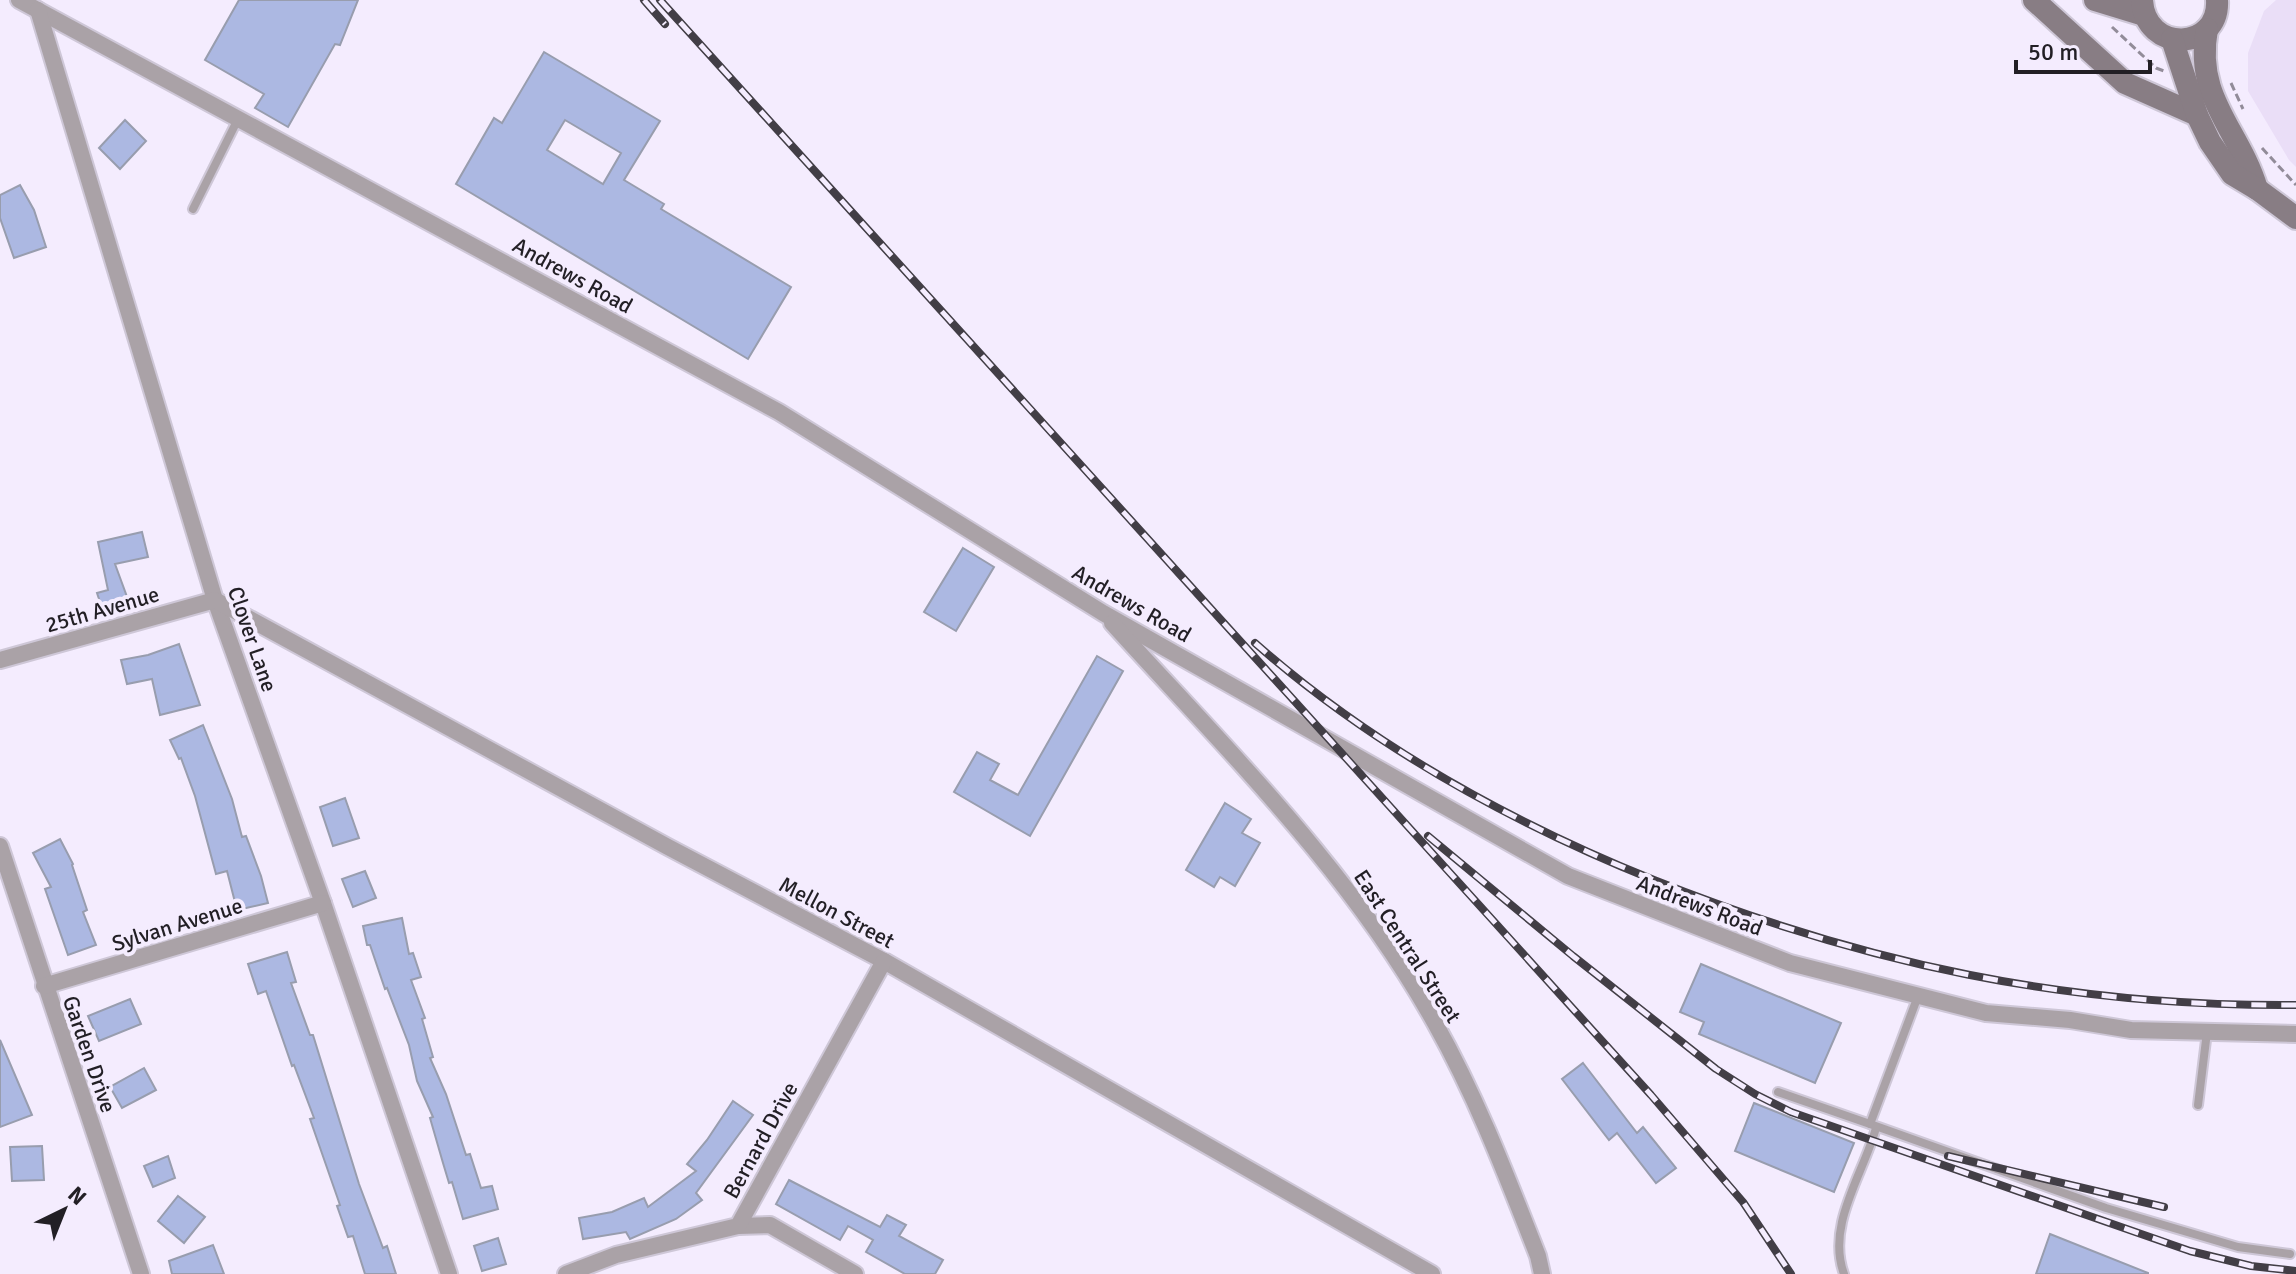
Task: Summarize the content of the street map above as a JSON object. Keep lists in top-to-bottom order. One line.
{"streets":{"street":["Andrews Road","25th Avenue","Clover Lane","Mellon Street","Sylvan Avenue","East Central Street","Garden Drive","Bernard Drive"]},"crossings":[["Andrews Road","Clover Lane"],["Andrews Road","East Central Street"],["25th Avenue","Clover Lane"],["25th Avenue","Mellon Street"],["Clover Lane","Mellon Street"],["Clover Lane","Sylvan Avenue"],["Mellon Street","Bernard Drive"],["Sylvan Avenue","Garden Drive"]],"scale_bar":"50 m","north":"top right"}
